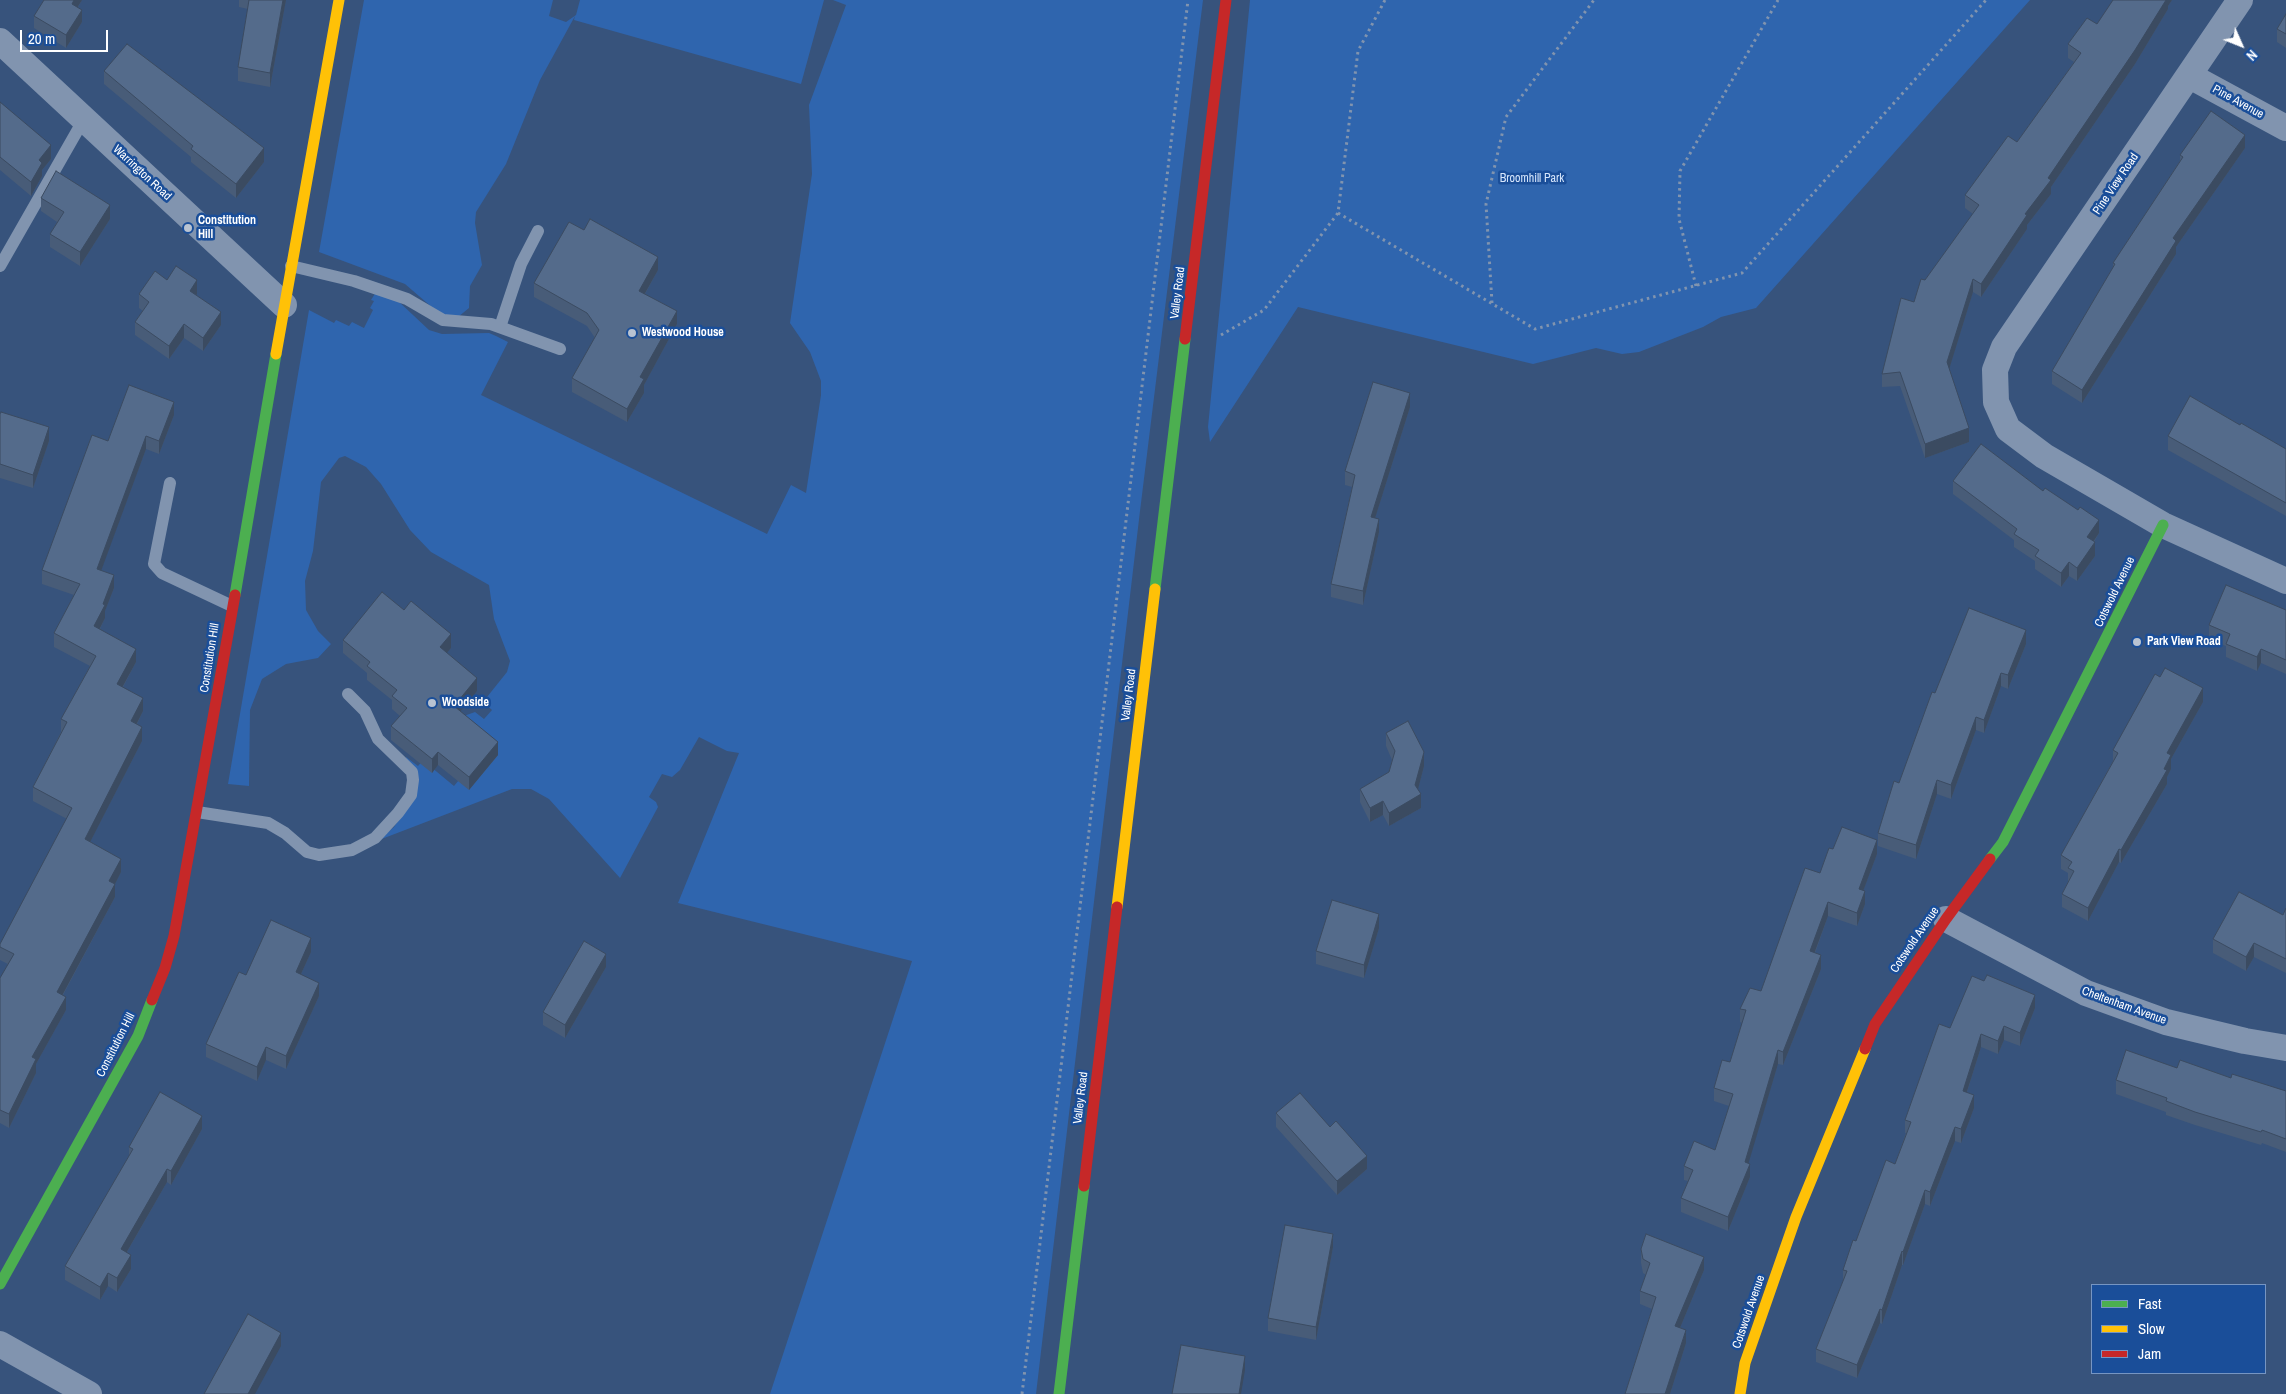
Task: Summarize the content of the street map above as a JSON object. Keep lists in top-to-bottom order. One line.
{"streets":{"street":["Pine Avenue","Warrington Road","Pine View Road","Valley Road","Cotswold Avenue","Constitution Hill","Cheltenham Avenue"]},"crossings":[["Pine Avenue","Pine View Road"],["Warrington Road","Constitution Hill"],["Pine View Road","Cotswold Avenue"],["Cotswold Avenue","Cheltenham Avenue"]],"parks":["Broomhill Park"],"places":["Constitution Hill","Westwood House","Park View Road","Woodside"],"legend":["Fast","Slow","Jam"],"scale_bar":"20 m","north":"bottom right"}
